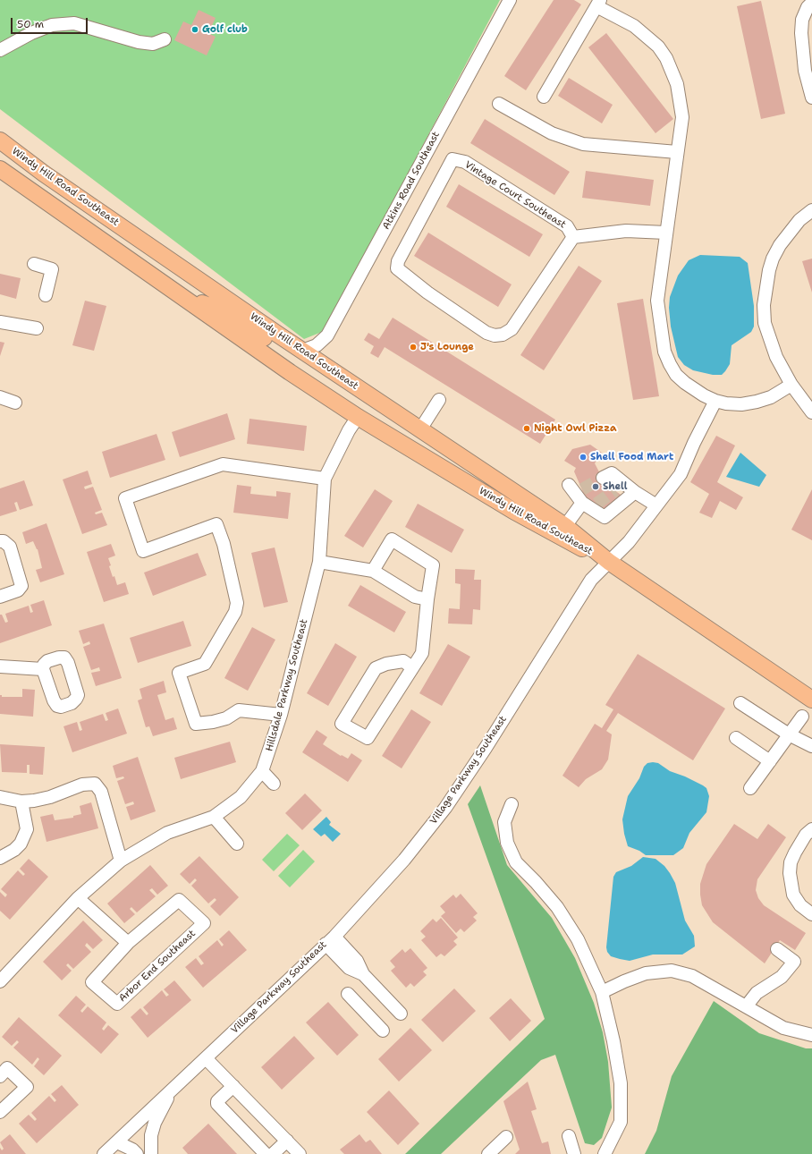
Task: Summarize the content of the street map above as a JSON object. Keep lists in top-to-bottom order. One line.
{"streets":{"main road":["Windy Hill Road Southeast"],"street":["Atkins Road Southeast","Vintage Court Southeast","Hillsdale Parkway Southeast","Village Parkway Southeast","Arbor End Southeast"]},"crossings":[["Atkins Road Southeast","Windy Hill Road Southeast"],["Windy Hill Road Southeast","Hillsdale Parkway Southeast"],["Windy Hill Road Southeast","Village Parkway Southeast"]],"places":["Golf club","J's Lounge","Night Owl Pizza","Shell Food Mart","Shell"],"scale_bar":"50 m"}
